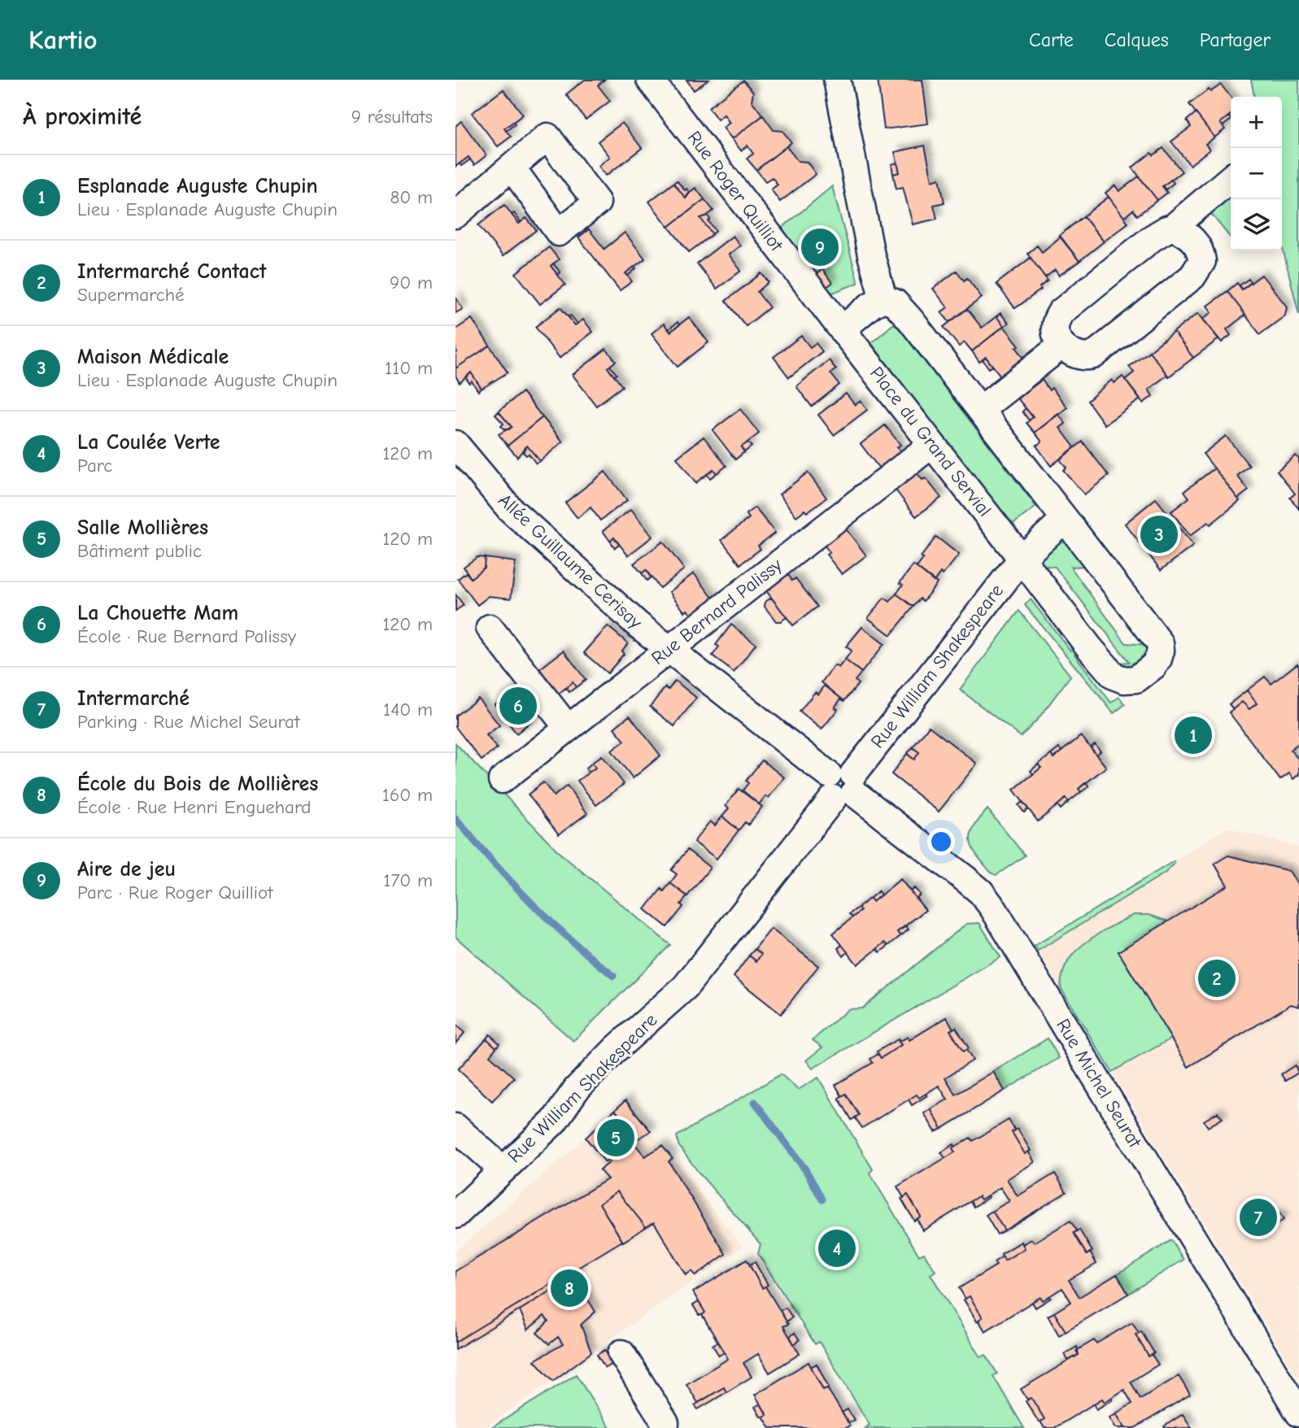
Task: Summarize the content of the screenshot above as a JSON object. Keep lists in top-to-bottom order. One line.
{"streets":{"street":["Rue Roger Quilliot","Place du Grand Servial","Allée Guillaume Cerisay","Rue Bernard Palissy","Rue William Shakespeare","Rue Michel Seurat"]},"crossings":[["Rue Roger Quilliot","Place du Grand Servial"],["Place du Grand Servial","Rue Bernard Palissy"],["Place du Grand Servial","Rue William Shakespeare"],["Allée Guillaume Cerisay","Rue Bernard Palissy"],["Allée Guillaume Cerisay","Rue William Shakespeare"],["Allée Guillaume Cerisay","Rue Michel Seurat"],["Rue William Shakespeare","Rue Michel Seurat"]],"page":{"header":"Kartio","nav":["Carte","Calques","Partager"],"heading":["À proximité","9 résultats"],"map_buttons":["+","−"],"list":[{"mark":"1","name":"Esplanade Auguste Chupin","note":"Lieu · Esplanade Auguste Chupin","value":"80 m"},{"mark":"2","name":"Intermarché Contact","note":"Supermarché","value":"90 m"},{"mark":"3","name":"Maison Médicale","note":"Lieu · Esplanade Auguste Chupin","value":"110 m"},{"mark":"4","name":"La Coulée Verte","note":"Parc","value":"120 m"},{"mark":"5","name":"Salle Mollières","note":"Bâtiment public","value":"120 m"},{"mark":"6","name":"La Chouette Mam","note":"École · Rue Bernard Palissy","value":"120 m"},{"mark":"7","name":"Intermarché","note":"Parking · Rue Michel Seurat","value":"140 m"},{"mark":"8","name":"École du Bois de Mollières","note":"École · Rue Henri Enguehard","value":"160 m"},{"mark":"9","name":"Aire de jeu","note":"Parc · Rue Roger Quilliot","value":"170 m"}],"pins":["9","3","6","1","2","5","7","4","8"]}}
